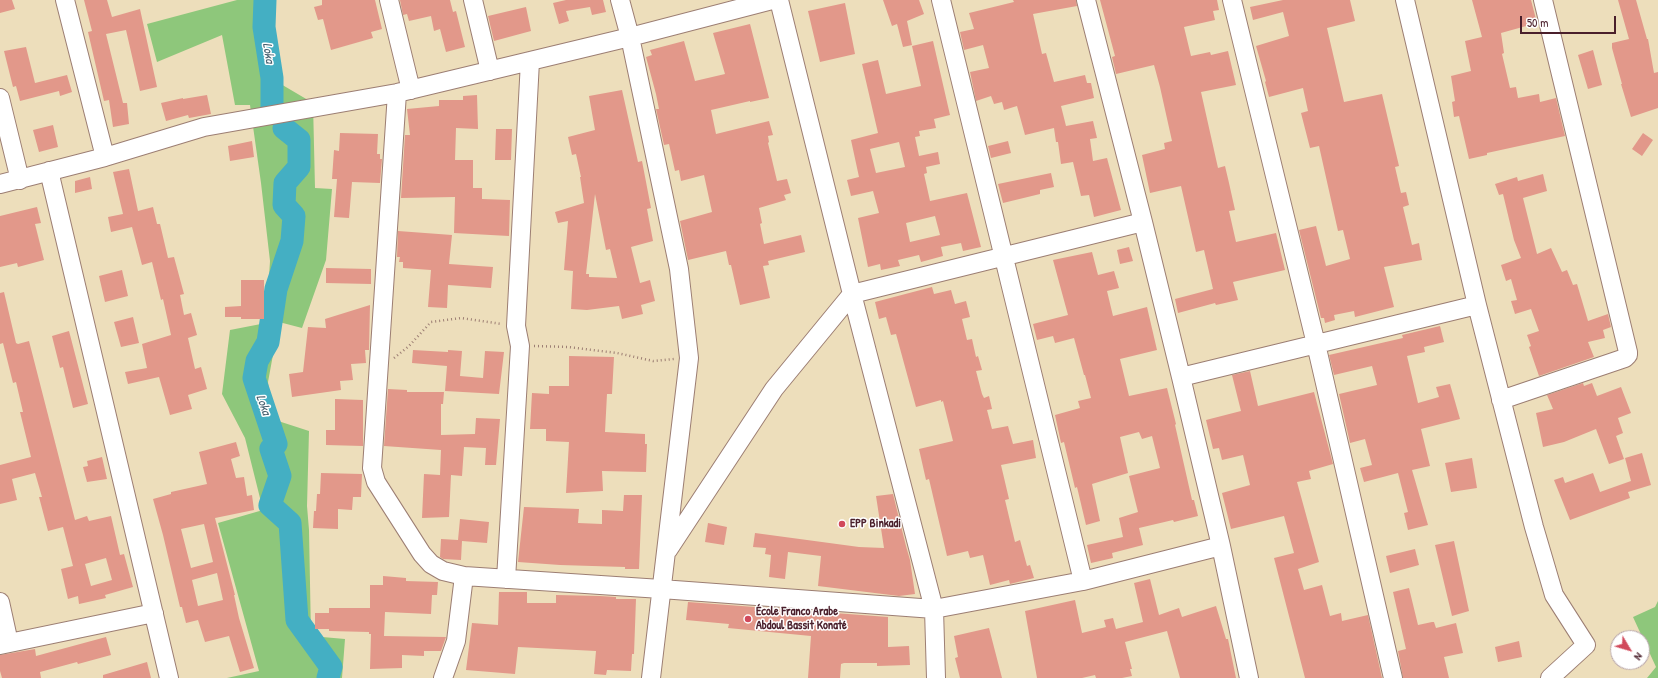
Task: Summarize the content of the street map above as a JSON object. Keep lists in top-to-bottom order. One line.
{"water":["Loka"],"places":["EPP Binkadi","École Franco Arabe Abdoul Bassit Konaté"],"scale_bar":"50 m","north":"bottom right"}
